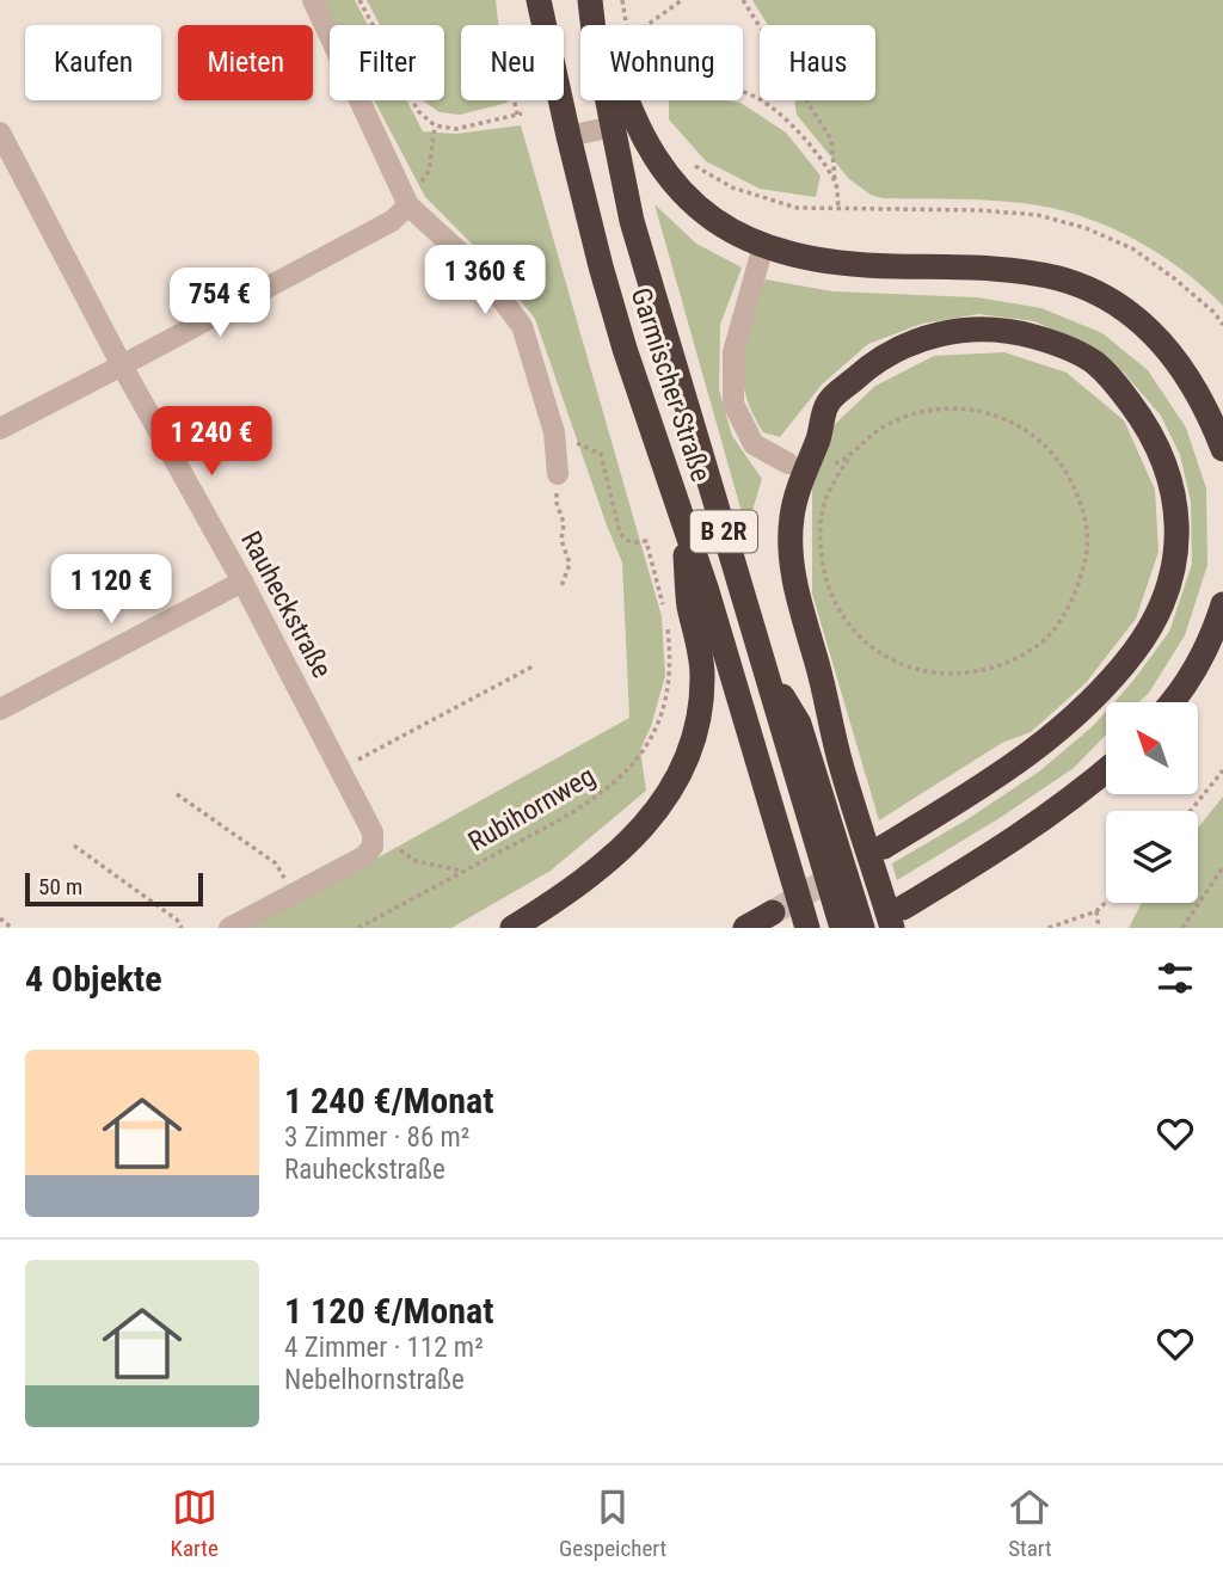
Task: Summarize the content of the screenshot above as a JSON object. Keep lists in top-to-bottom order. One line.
{"streets":{"highway":["Garmischer Straße","B 2R"],"street":["Rauheckstraße"],"path":["Rubihornweg"]},"crossings":[["Garmischer Straße","B 2R"]],"scale_bar":"50 m","north":"top left","page":{"chip":["Kaufen","Mieten","Filter","Neu","Wohnung","Haus"],"price":["1 360 €","754 €","1 240 €","1 120 €"],"scale":"50 m","heading":"4 Objekte","list":[{"name":"1 240 €/Monat","note":"3 Zimmer · 86 m² · Rauheckstraße"},{"name":"1 120 €/Monat","note":"4 Zimmer · 112 m² · Nebelhornstraße"}],"tabs":["Karte","Gespeichert","Start"]}}
